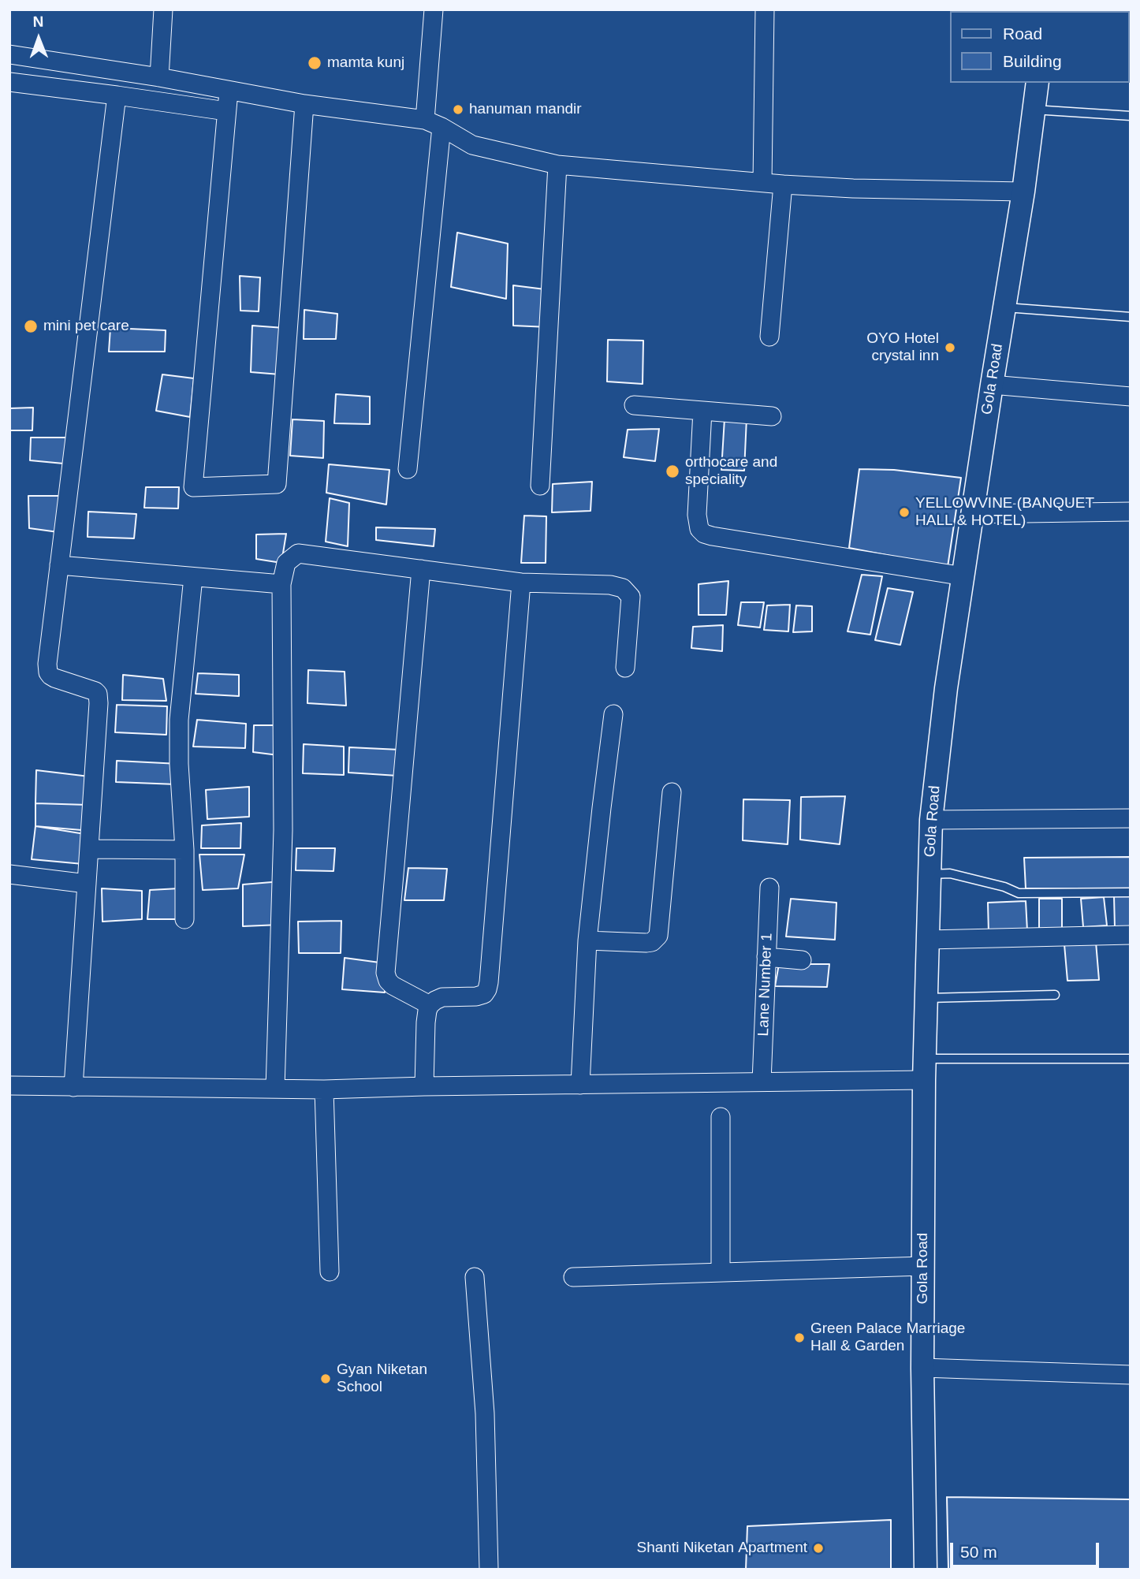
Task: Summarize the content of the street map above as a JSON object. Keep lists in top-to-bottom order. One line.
{"streets":{"street":["Gola Road","Lane Number 1"]},"places":["mamta kunj","hanuman mandir","mini pet care","OYO Hotel crystal inn","orthocare and speciality","YELLOWVINE (BANQUET HALL & HOTEL)","Green Palace Marriage Hall & Garden","Gyan Niketan School","Shanti Niketan Apartment"],"legend":["Road","Building"],"scale_bar":"50 m","north":"top"}
